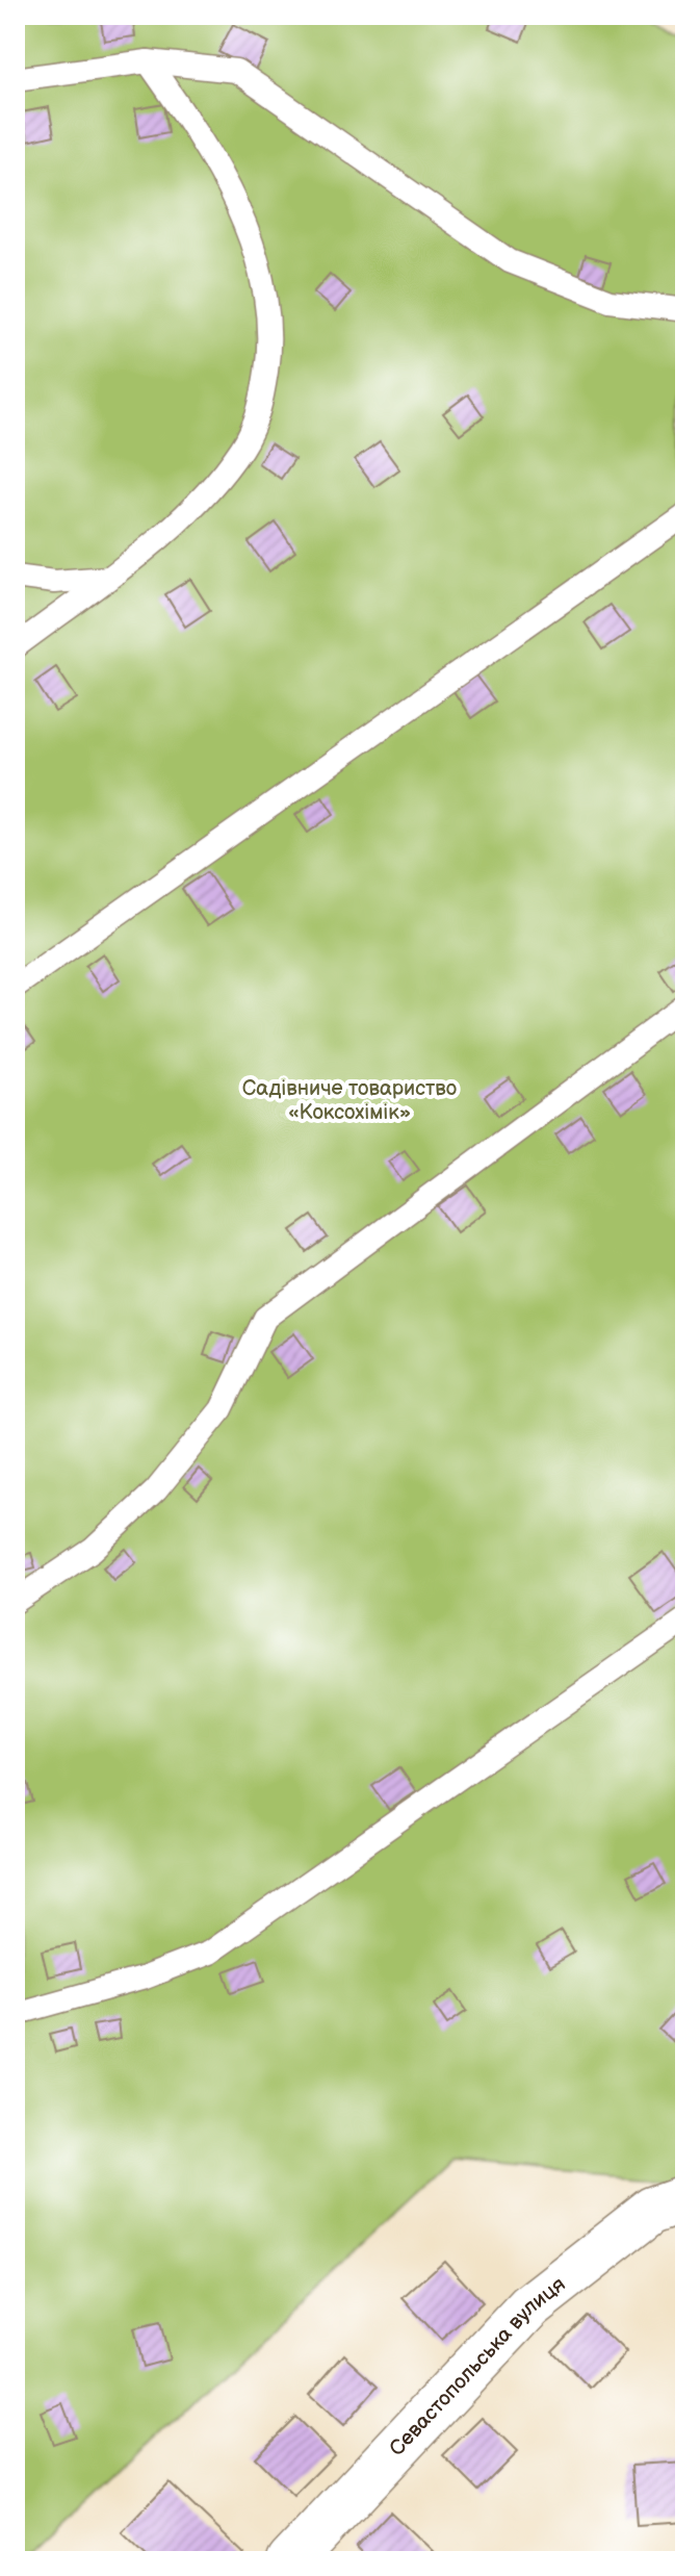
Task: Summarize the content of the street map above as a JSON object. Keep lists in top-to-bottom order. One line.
{"streets":{"street":["Севастопольська вулиця"]},"parks":["Садівниче товариство «Коксохімік»"]}
